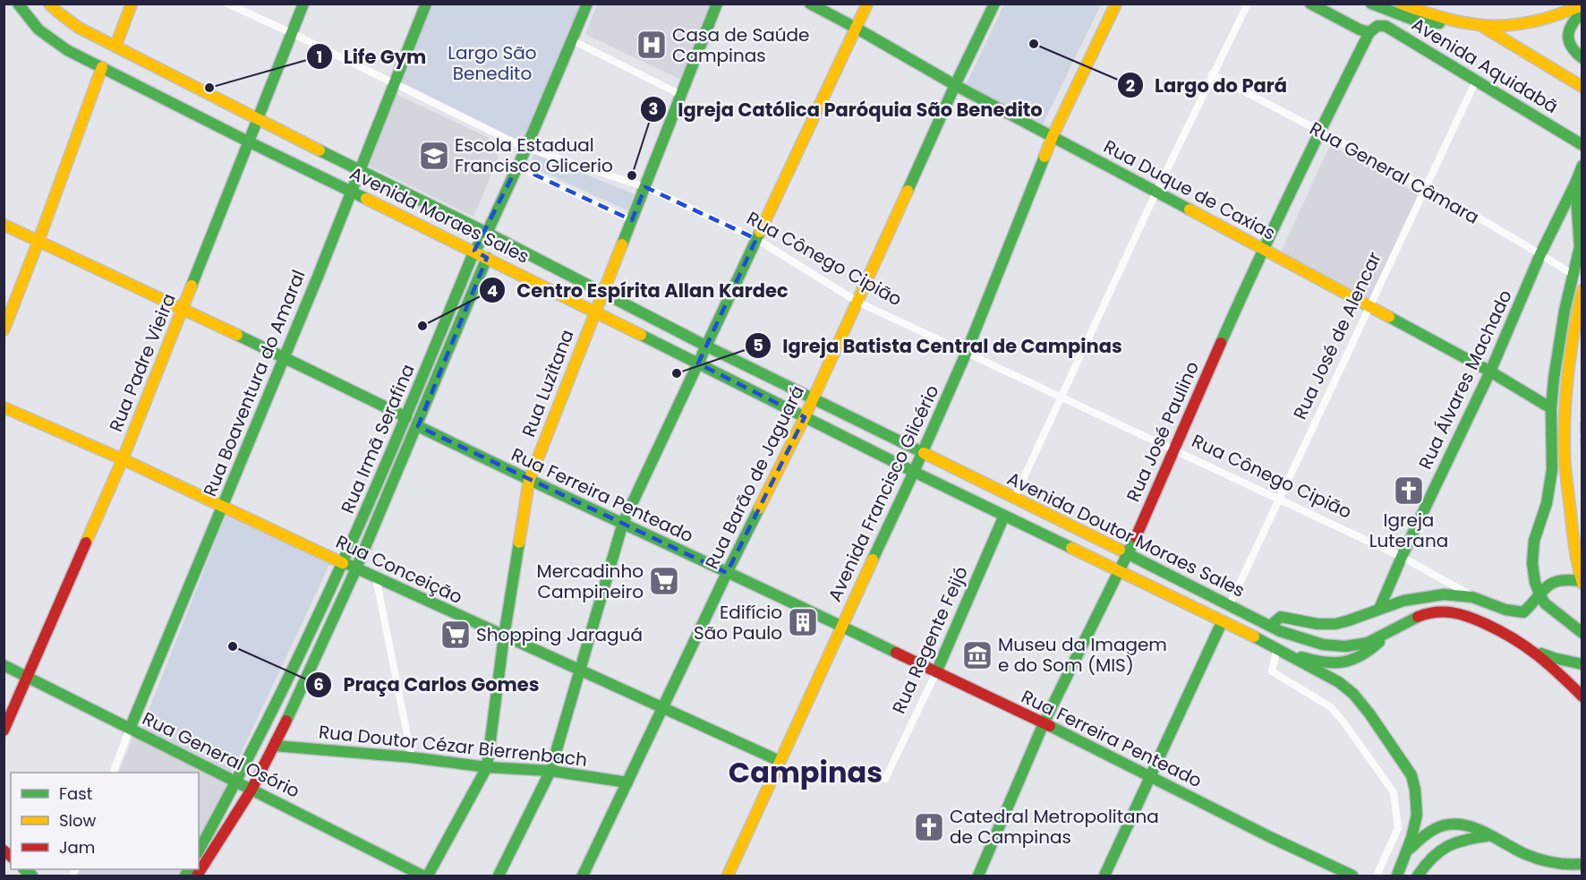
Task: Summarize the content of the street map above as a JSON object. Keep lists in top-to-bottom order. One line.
{"streets":{"main road":["Avenida Aquidabã","Rua Duque de Caxias","Avenida Moraes Sales","Rua Cônego Cipião","Rua Padre Vieira","Rua Álvares Machado","Rua Boaventura do Amaral","Rua Luzitana","Rua José Paulino","Rua Irmã Serafina","Rua Barão de Jaguará","Avenida Francisco Glicério","Rua Ferreira Penteado","Avenida Doutor Moraes Sales","Rua Conceição","Rua Regente Feijó","Rua Doutor Cézar Bierrenbach","Rua General Osório"],"street":["Rua General Câmara","Rua José de Alencar"]},"crossings":[["Avenida Aquidabã","Rua José de Alencar"],["Avenida Aquidabã","Rua José Paulino"],["Rua General Câmara","Rua José de Alencar"],["Rua General Câmara","Rua Álvares Machado"],["Rua General Câmara","Rua José Paulino"],["Rua Duque de Caxias","Rua José de Alencar"],["Rua Duque de Caxias","Rua Álvares Machado"],["Rua Duque de Caxias","Rua José Paulino"],["Rua Duque de Caxias","Rua Barão de Jaguará"],["Rua Duque de Caxias","Avenida Francisco Glicério"],["Avenida Moraes Sales","Rua Padre Vieira"],["Avenida Moraes Sales","Rua Boaventura do Amaral"],["Avenida Moraes Sales","Rua Luzitana"],["Avenida Moraes Sales","Rua Irmã Serafina"],["Avenida Moraes Sales","Rua Barão de Jaguará"],["Avenida Moraes Sales","Avenida Francisco Glicério"],["Avenida Moraes Sales","Avenida Doutor Moraes Sales"],["Rua Cônego Cipião","Rua José de Alencar"],["Rua Cônego Cipião","Rua Padre Vieira"],["Rua Cônego Cipião","Rua Álvares Machado"],["Rua Cônego Cipião","Rua Boaventura do Amaral"],["Rua Cônego Cipião","Rua Luzitana"],["Rua Cônego Cipião","Rua José Paulino"],["Rua Cônego Cipião","Rua Barão de Jaguará"],["Rua Cônego Cipião","Avenida Francisco Glicério"],["Rua José de Alencar","Avenida Doutor Moraes Sales"],["Rua Padre Vieira","Rua Conceição"],["Rua Padre Vieira","Rua General Osório"],["Rua Boaventura do Amaral","Rua Conceição"],["Rua Boaventura do Amaral","Rua General Osório"],["Rua Luzitana","Rua Ferreira Penteado"],["Rua Luzitana","Rua Conceição"],["Rua Luzitana","Rua Doutor Cézar Bierrenbach"],["Rua José Paulino","Rua Ferreira Penteado"],["Rua José Paulino","Avenida Doutor Moraes Sales"],["Rua Irmã Serafina","Rua Ferreira Penteado"],["Rua Irmã Serafina","Rua Conceição"],["Rua Irmã Serafina","Rua Doutor Cézar Bierrenbach"],["Rua Irmã Serafina","Rua General Osório"],["Rua Barão de Jaguará","Rua Ferreira Penteado"],["Rua Barão de Jaguará","Avenida Doutor Moraes Sales"],["Rua Barão de Jaguará","Rua Conceição"],["Rua Barão de Jaguará","Rua Doutor Cézar Bierrenbach"],["Avenida Francisco Glicério","Rua Ferreira Penteado"],["Avenida Francisco Glicério","Avenida Doutor Moraes Sales"],["Avenida Francisco Glicério","Rua Conceição"],["Rua Ferreira Penteado","Rua Regente Feijó"],["Avenida Doutor Moraes Sales","Rua Regente Feijó"]],"districts":["Campinas"],"parks":["Largo São Benedito"],"places":{"other":["Largo do Pará","Life Gym","Igreja Católica Paróquia São Benedito","Centro Espírita Allan Kardec","Igreja Batista Central de Campinas","Praça Carlos Gomes"],"hospital":["Casa de Saúde Campinas"],"school or university":["Escola Estadual Francisco Glicerio"],"church":["Igreja Luterana","Catedral Metropolitana de Campinas"],"supermarket":["Mercadinho Campineiro","Shopping Jaraguá"],"building":["Edifício São Paulo"],"museum":["Museu da Imagem e do Som (MIS)"]},"legend":["Fast","Slow","Jam"]}
